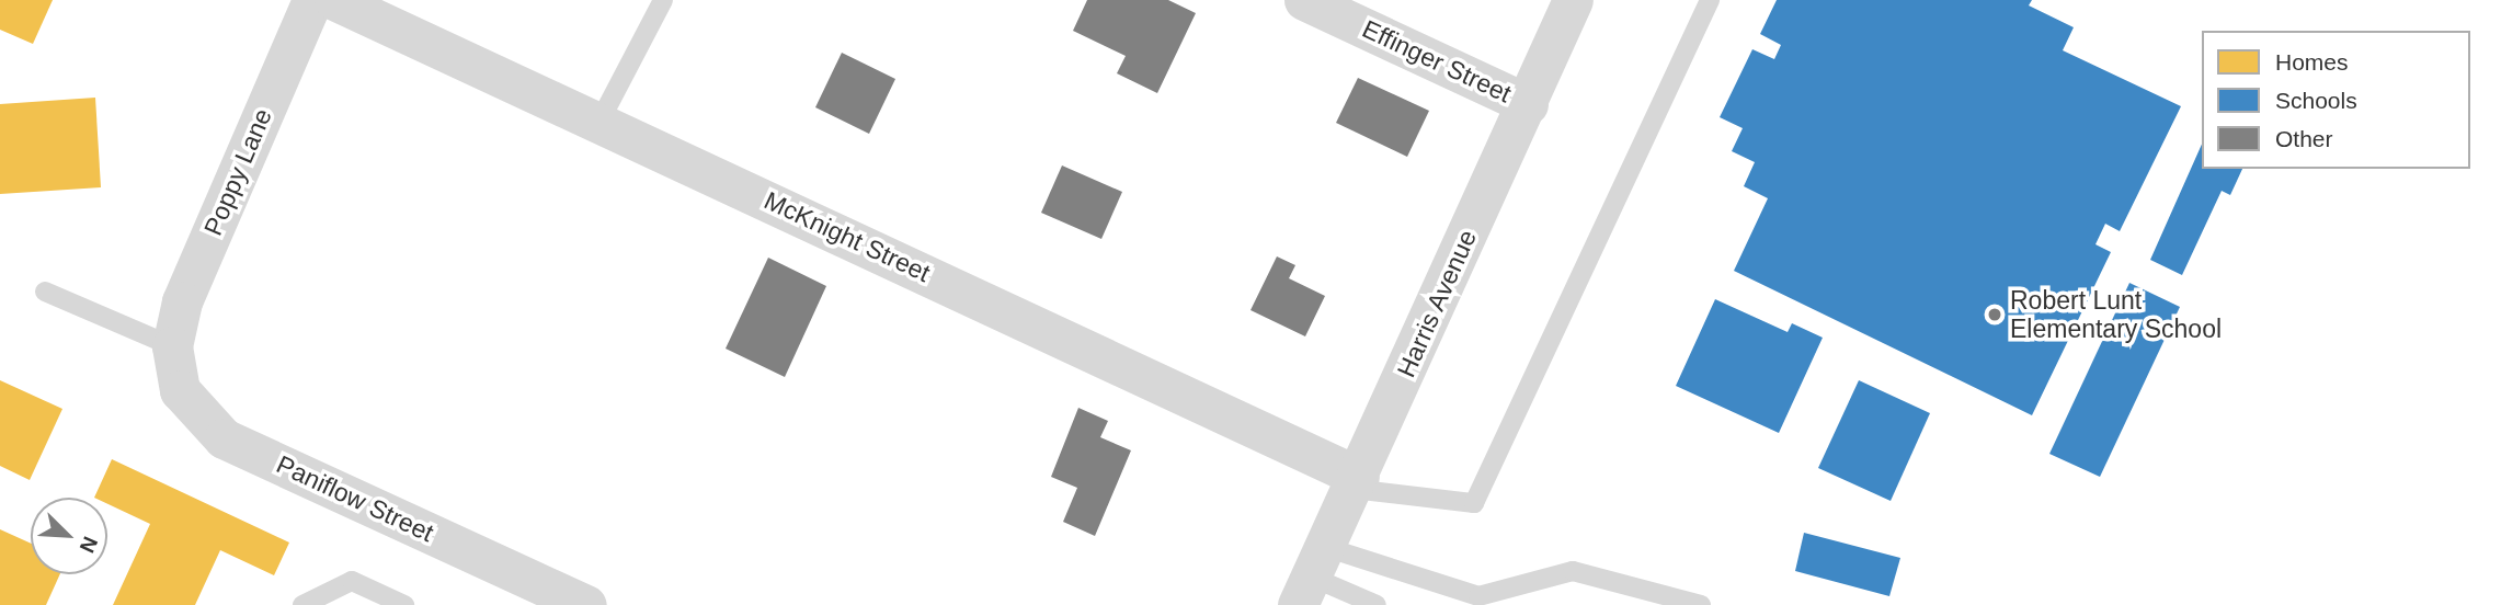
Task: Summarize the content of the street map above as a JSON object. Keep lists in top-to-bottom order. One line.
{"streets":{"street":["Effinger Street","Poppy Lane","McKnight Street","Harris Avenue","Paniflow Street"]},"crossings":[["Effinger Street","Harris Avenue"],["Poppy Lane","Paniflow Street"],["McKnight Street","Harris Avenue"]],"places":["Robert Lunt Elementary School"],"legend":["Homes","Schools","Other"],"north":"bottom right"}
